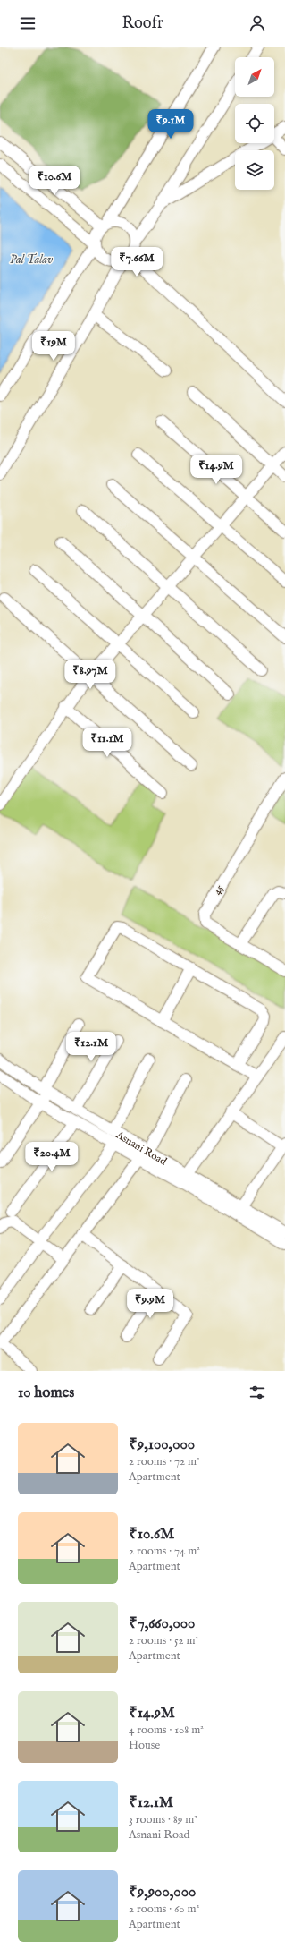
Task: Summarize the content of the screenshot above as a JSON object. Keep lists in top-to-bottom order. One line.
{"streets":{"street":["45","Asnani Road"]},"water":["Pal Talav"],"north":"top right","page":{"header":"Roofr","price":["₹9.1M","₹10.6M","₹7.66M","₹19M","₹14.9M","₹8.97M","₹11.1M","₹12.1M","₹20.4M","₹9.9M"],"heading":"10 homes","list":[{"name":"₹9,100,000","note":"2 rooms · 72 m² · Apartment"},{"name":"₹10.6M","note":"2 rooms · 74 m² · Apartment"},{"name":"₹7,660,000","note":"2 rooms · 52 m² · Apartment"},{"name":"₹14.9M","note":"4 rooms · 108 m² · House"},{"name":"₹12.1M","note":"3 rooms · 89 m² · Asnani Road"},{"name":"₹9,900,000","note":"2 rooms · 60 m² · Apartment"}]}}
